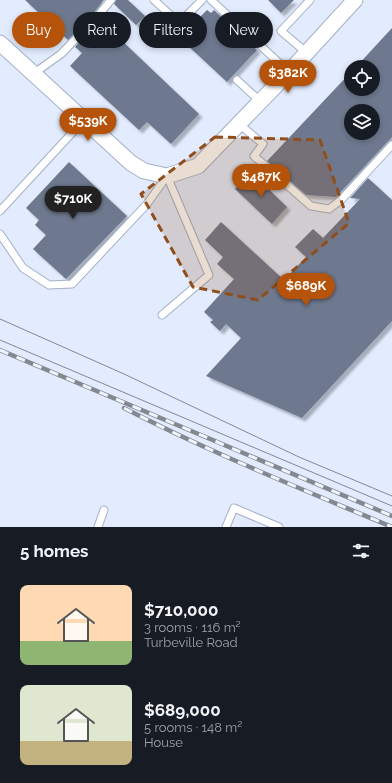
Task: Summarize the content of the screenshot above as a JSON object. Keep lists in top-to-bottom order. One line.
{"page":{"chip":["Buy","Rent","Filters","New"],"price":["$382K","$539K","$487K","$710K","$689K"],"heading":"5 homes","list":[{"name":"$710,000","note":"3 rooms · 116 m² · Turbeville Road"},{"name":"$689,000","note":"5 rooms · 148 m² · House"}]}}
